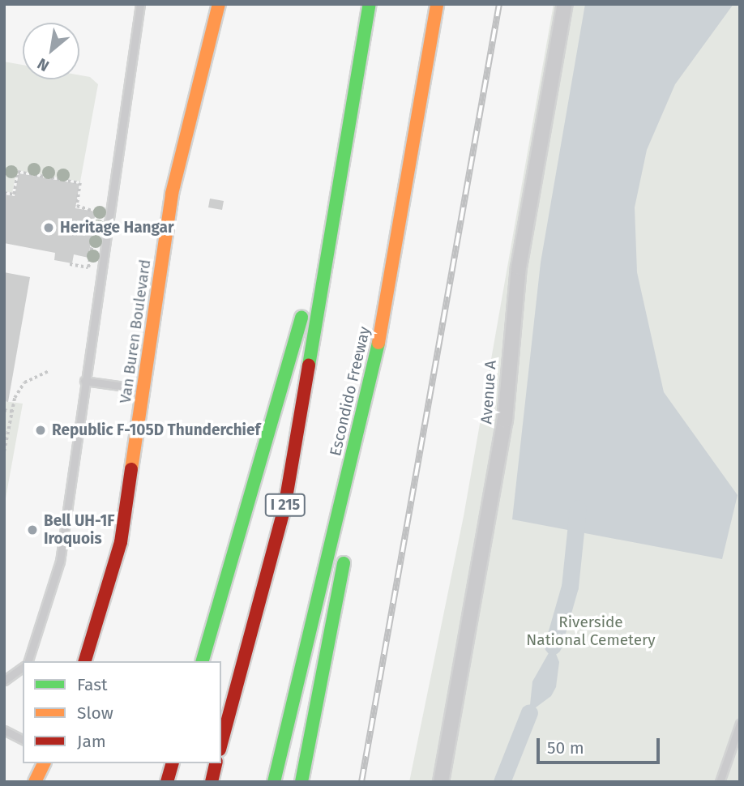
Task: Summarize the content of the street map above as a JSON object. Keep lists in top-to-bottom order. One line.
{"streets":{"main road":["Van Buren Boulevard","Escondido Freeway","I 215"],"street":["Avenue A"]},"parks":["Riverside National Cemetery"],"places":["Heritage Hangar","Republic F-105D Thunderchief","Bell UH-1F Iroquois"],"legend":["Fast","Slow","Jam"],"scale_bar":"50 m","north":"bottom left"}
